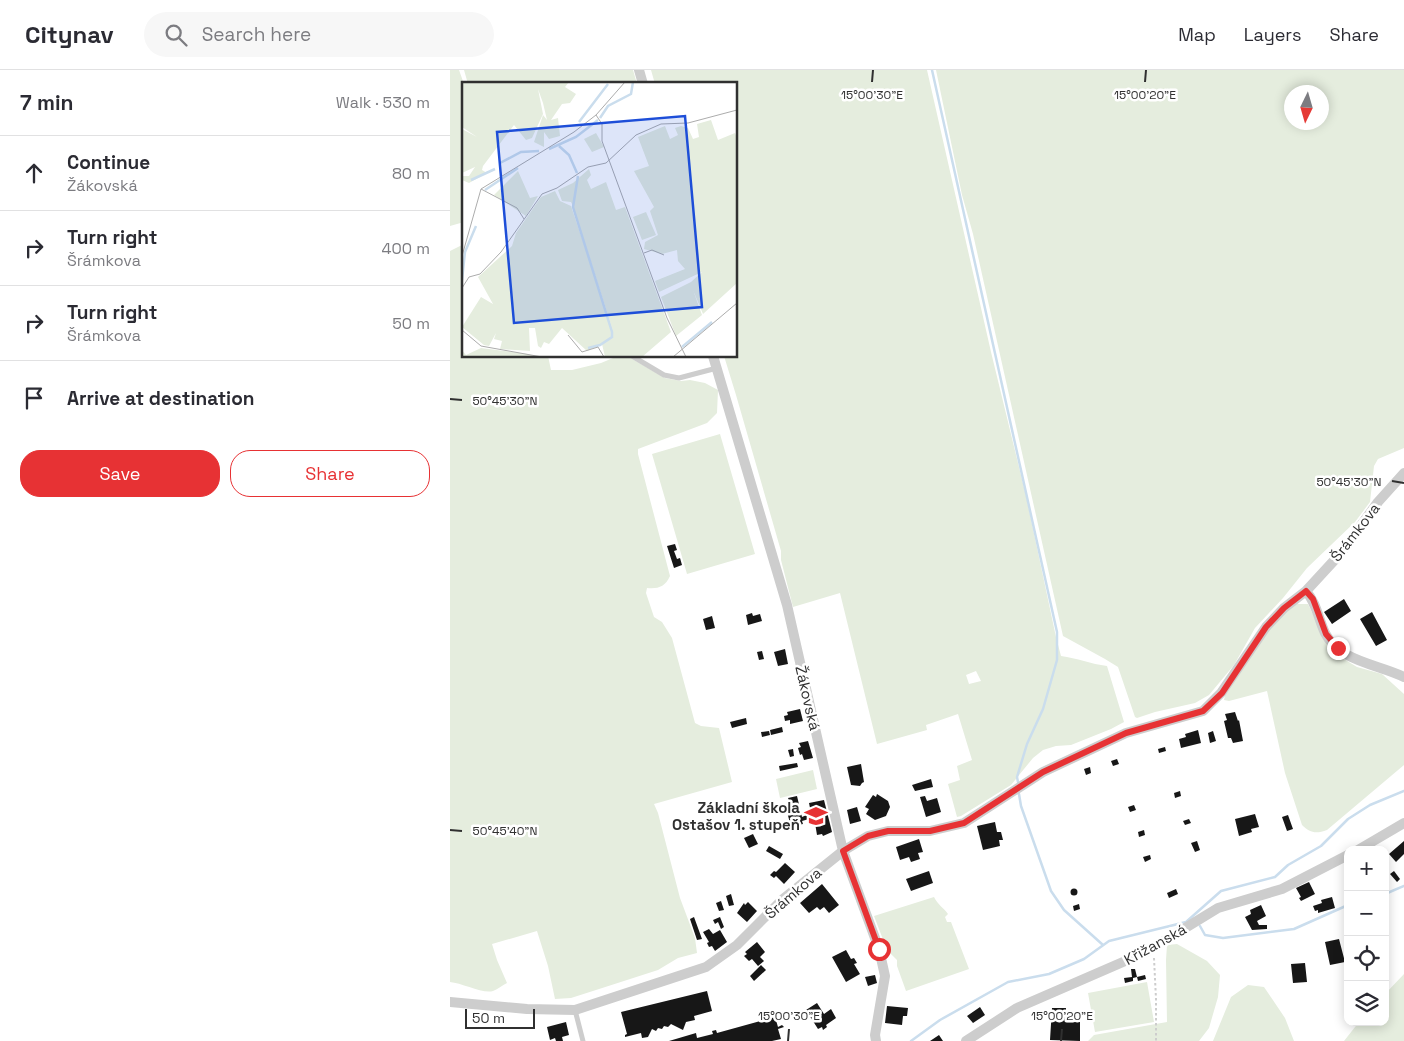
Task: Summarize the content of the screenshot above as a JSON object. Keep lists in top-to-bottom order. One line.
{"streets":{"street":["Šrámkova","Žákovská","Křižanská"]},"crossings":[["Šrámkova","Žákovská"]],"places":{"school or university":["Základní škola Ostašov 1. stupeň"]},"scale_bar":"50 m","north":"bottom","page":{"header":"Citynav","search":"Search here","nav":["Map","Layers","Share"],"heading":["7 min","Walk · 530 m"],"list":[["Continue","Žákovská","80 m"],["Turn right","Šrámkova","400 m"],["Turn right","Šrámkova","50 m"],"Arrive at destination"],"buttons":["Save","Share"],"map_buttons":["+","−"],"scale":"50 m"},"coordinates":["15°00'30\"E","15°00'20\"E","50°45'30\"N","50°45'40\"N"]}
